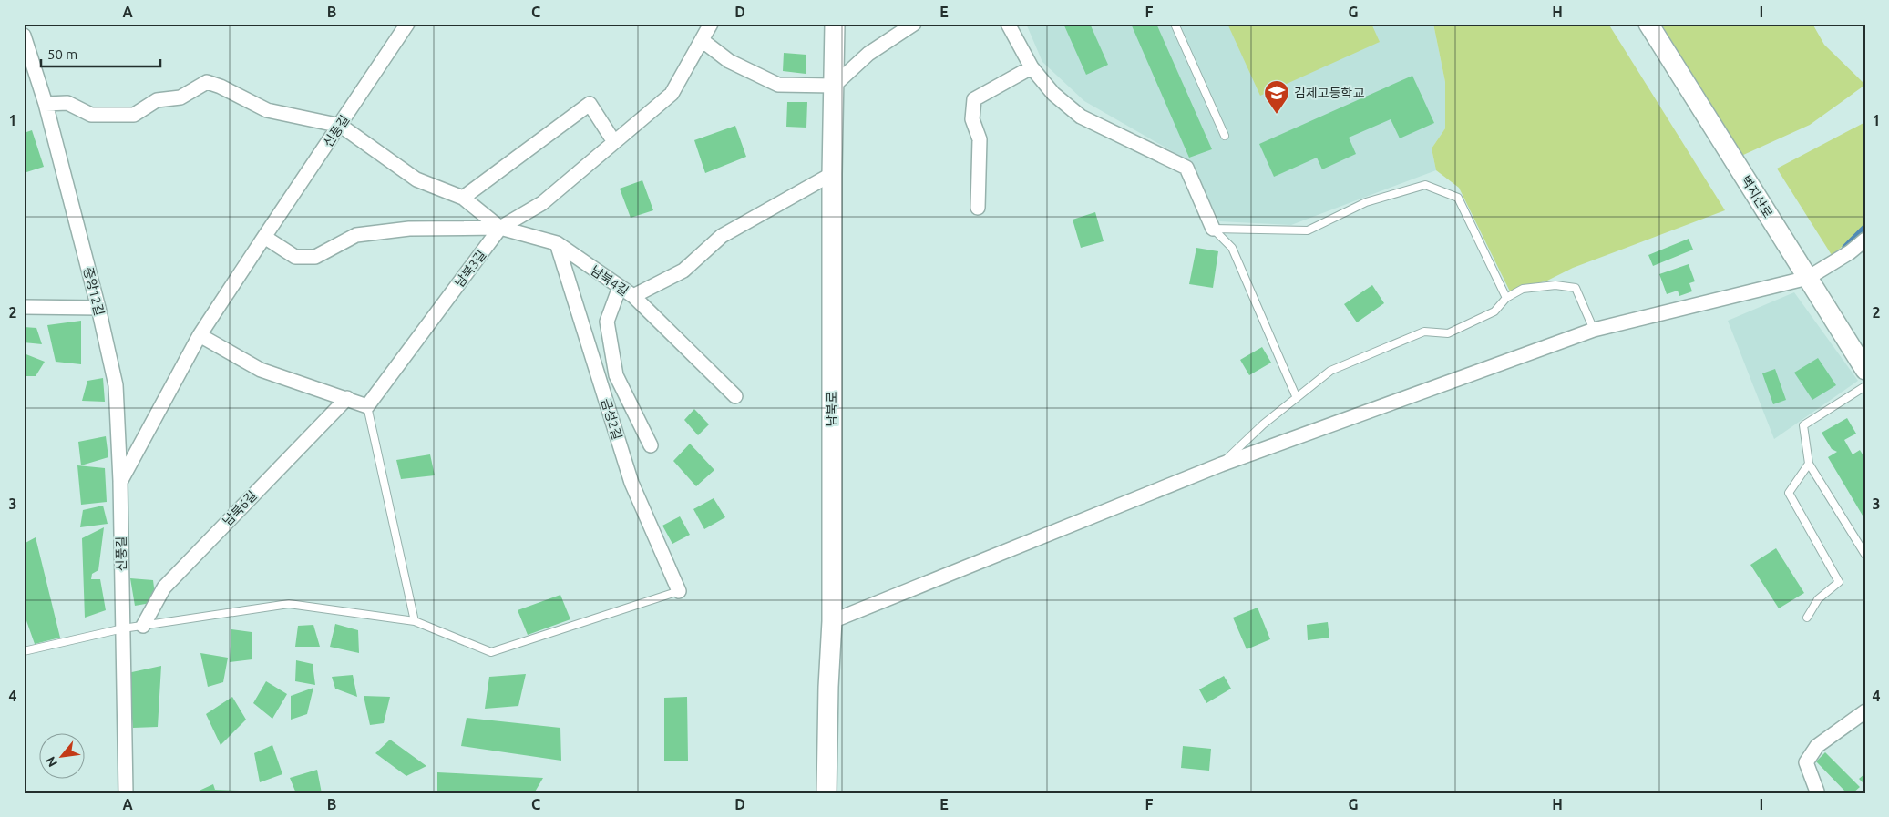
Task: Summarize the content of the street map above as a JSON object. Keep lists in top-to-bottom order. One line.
{"streets":{"main road":["벽지산로","남북로"],"street":["신풍길","남북3길","남북4길","중앙12길","금성2길","남북6길"]},"crossings":[["신풍길","남북4길"],["신풍길","중앙12길"],["남북3길","남북4길"],["남북4길","금성2길"]],"places":{"school or university":["김제고등학교"]},"scale_bar":"50 m","north":"bottom left","grid":{"columns":["A","B","C","D","E","F","G","H","I"],"rows":["1","2","3","4"]}}
